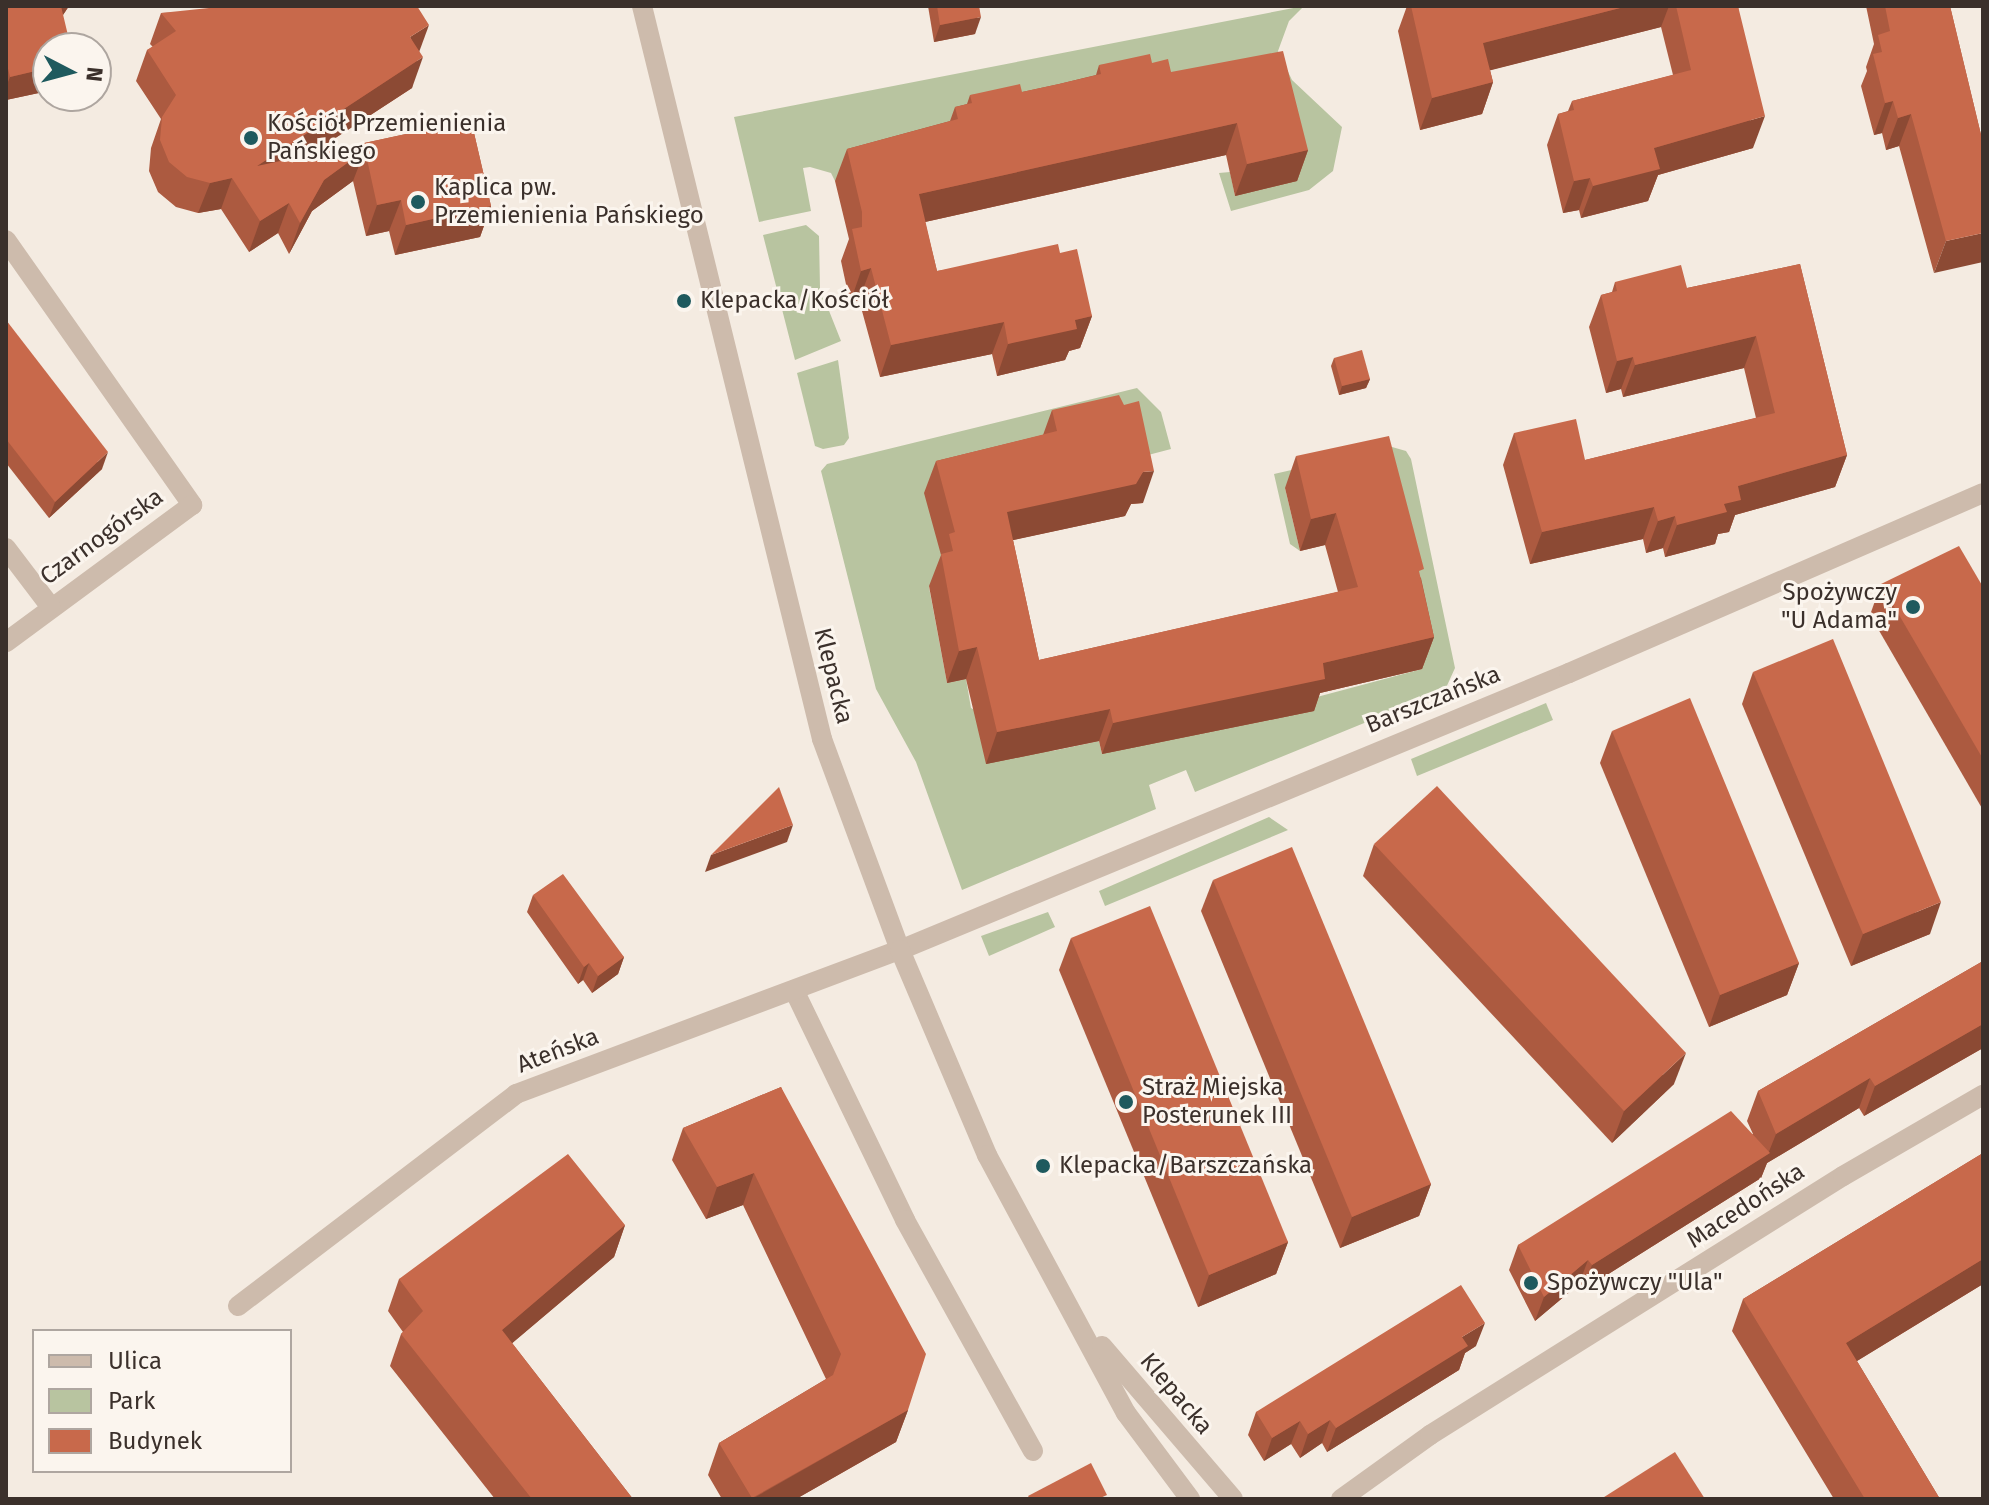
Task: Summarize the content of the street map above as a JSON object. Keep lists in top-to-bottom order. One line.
{"streets":{"street":["Czarnogórska","Klepacka","Barszczańska","Ateńska","Macedońska"]},"crossings":[["Klepacka","Barszczańska"],["Klepacka","Ateńska"],["Barszczańska","Ateńska"]],"places":["Kościół Przemienienia Pańskiego","Kaplica pw. Przemienienia Pańskiego","Klepacka/Kościół","Spożywczy \"U Adama\"","Straż Miejska Posterunek III","Klepacka/Barszczańska","Spożywczy \"Ula\""],"legend":["Ulica","Park","Budynek"],"north":"right"}
